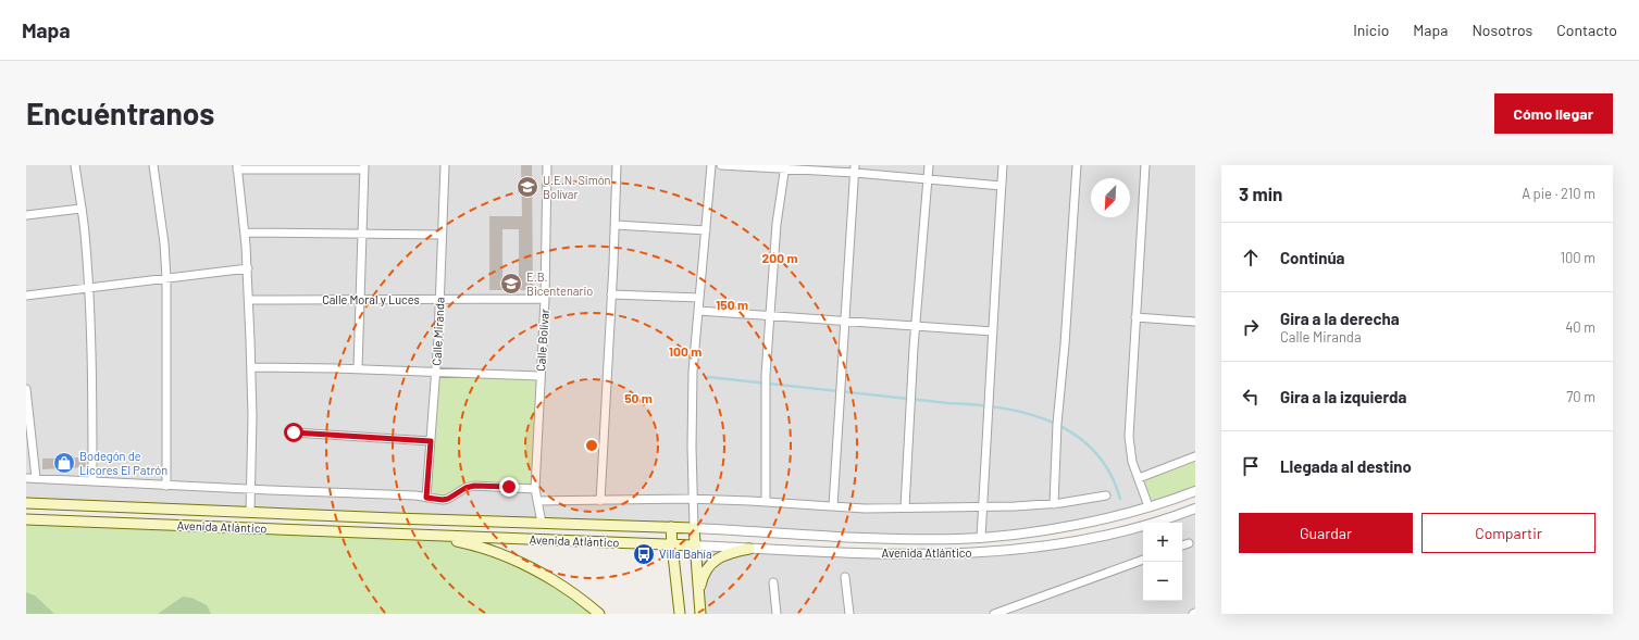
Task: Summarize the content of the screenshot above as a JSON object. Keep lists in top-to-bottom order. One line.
{"streets":{"main road":["Avenida Atlántico"],"street":["Calle Moral y Luces","Calle Miranda","Calle Bolívar"]},"crossings":[["Calle Moral y Luces","Calle Miranda"],["Calle Moral y Luces","Calle Bolívar"],["Calle Bolívar","Avenida Atlántico"]],"places":{"school or university":["U.E.N. Simón Bolívar","E.B. Bicentenario"],"shop":["Bodegón de Licores El Patrón"],"bus stop":["Villa Bahía"]},"north":"bottom left","page":{"header":"Mapa","nav":["Inicio","Mapa","Nosotros","Contacto"],"buttons":["Cómo llegar",["Guardar","Compartir"]],"title":"Encuéntranos","heading":["3 min","A pie · 210 m"],"list":[["Continúa","100 m"],["Gira a la derecha","Calle Miranda","40 m"],["Gira a la izquierda","70 m"],"Llegada al destino"],"map_buttons":["+","−"]},"rings":["200 m","150 m","100 m","50 m"]}
